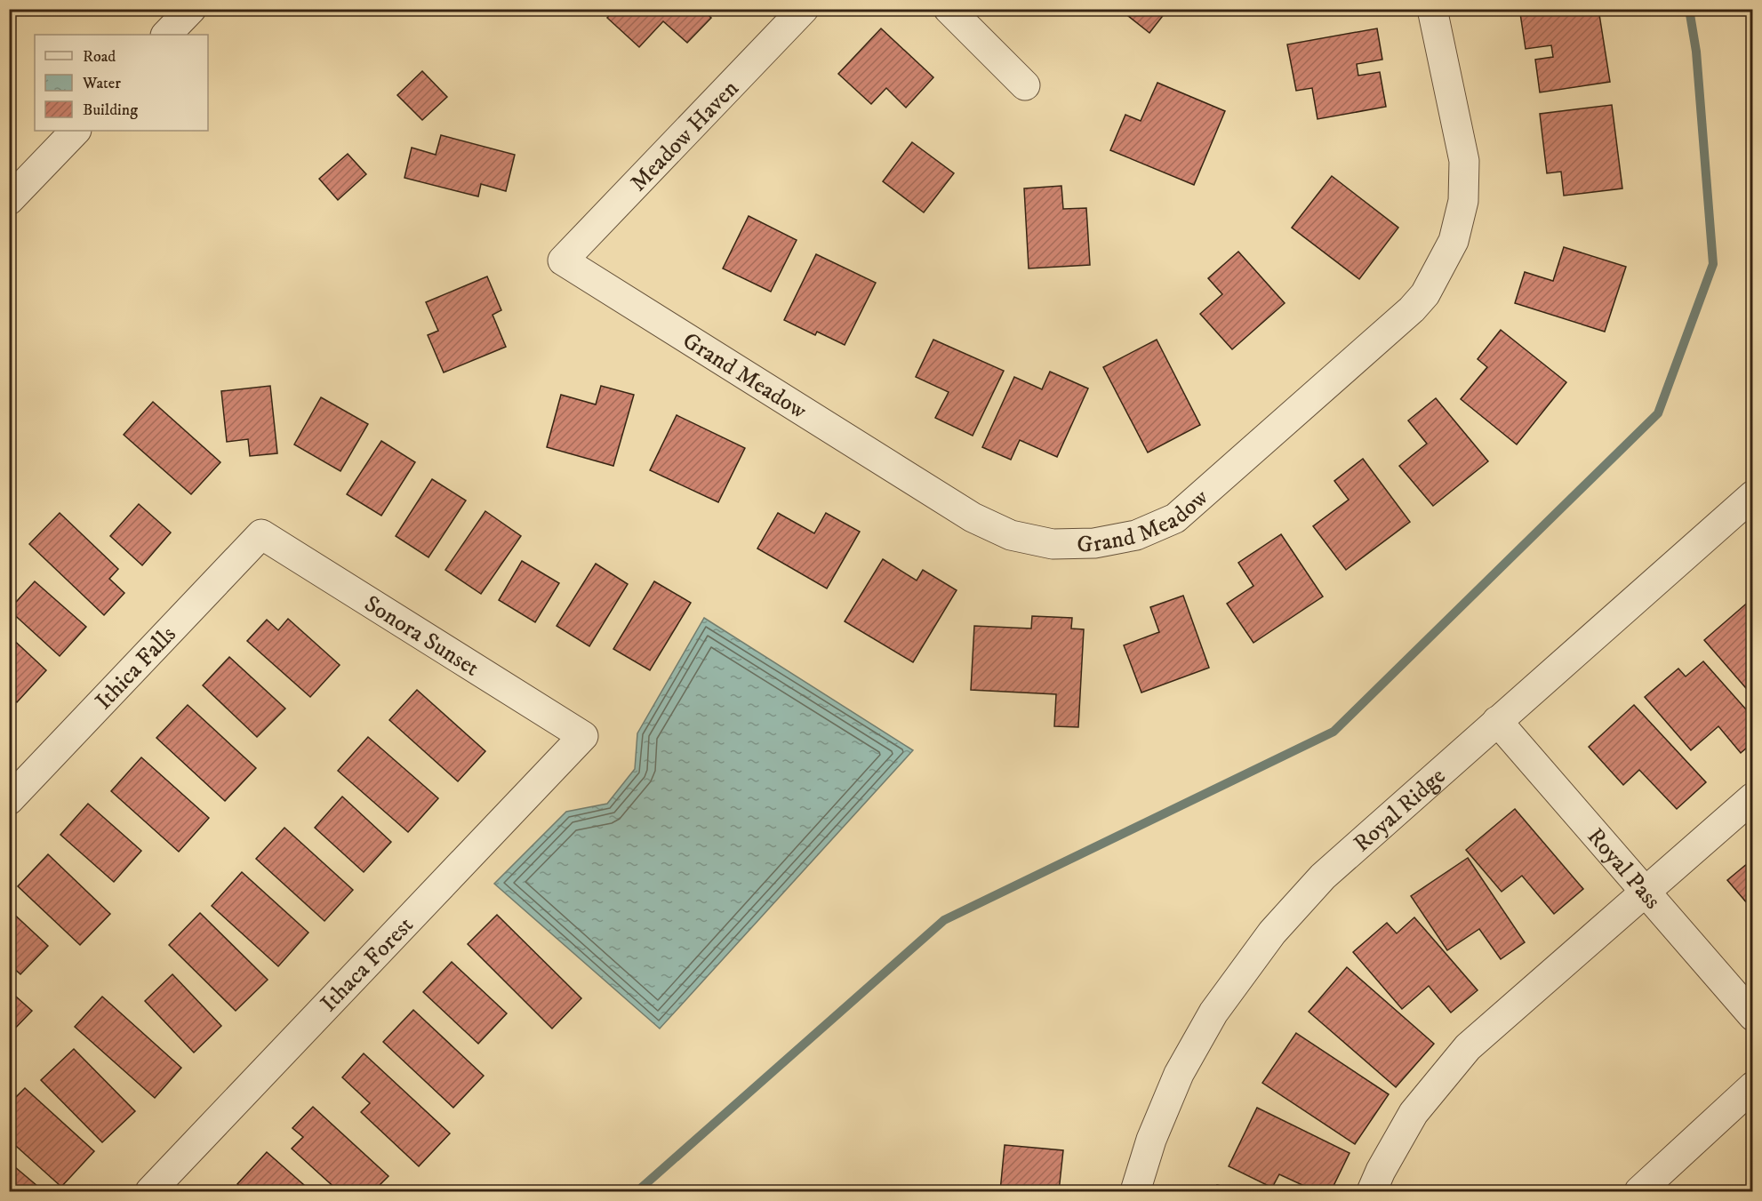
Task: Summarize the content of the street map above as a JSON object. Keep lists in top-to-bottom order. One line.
{"streets":{"street":["Meadow Haven","Grand Meadow","Sonora Sunset","Ithica Falls","Royal Ridge","Royal Pass","Ithaca Forest"]},"crossings":[["Meadow Haven","Grand Meadow"],["Sonora Sunset","Ithica Falls"],["Sonora Sunset","Ithaca Forest"],["Royal Ridge","Royal Pass"]],"legend":["Road","Water","Building"]}
